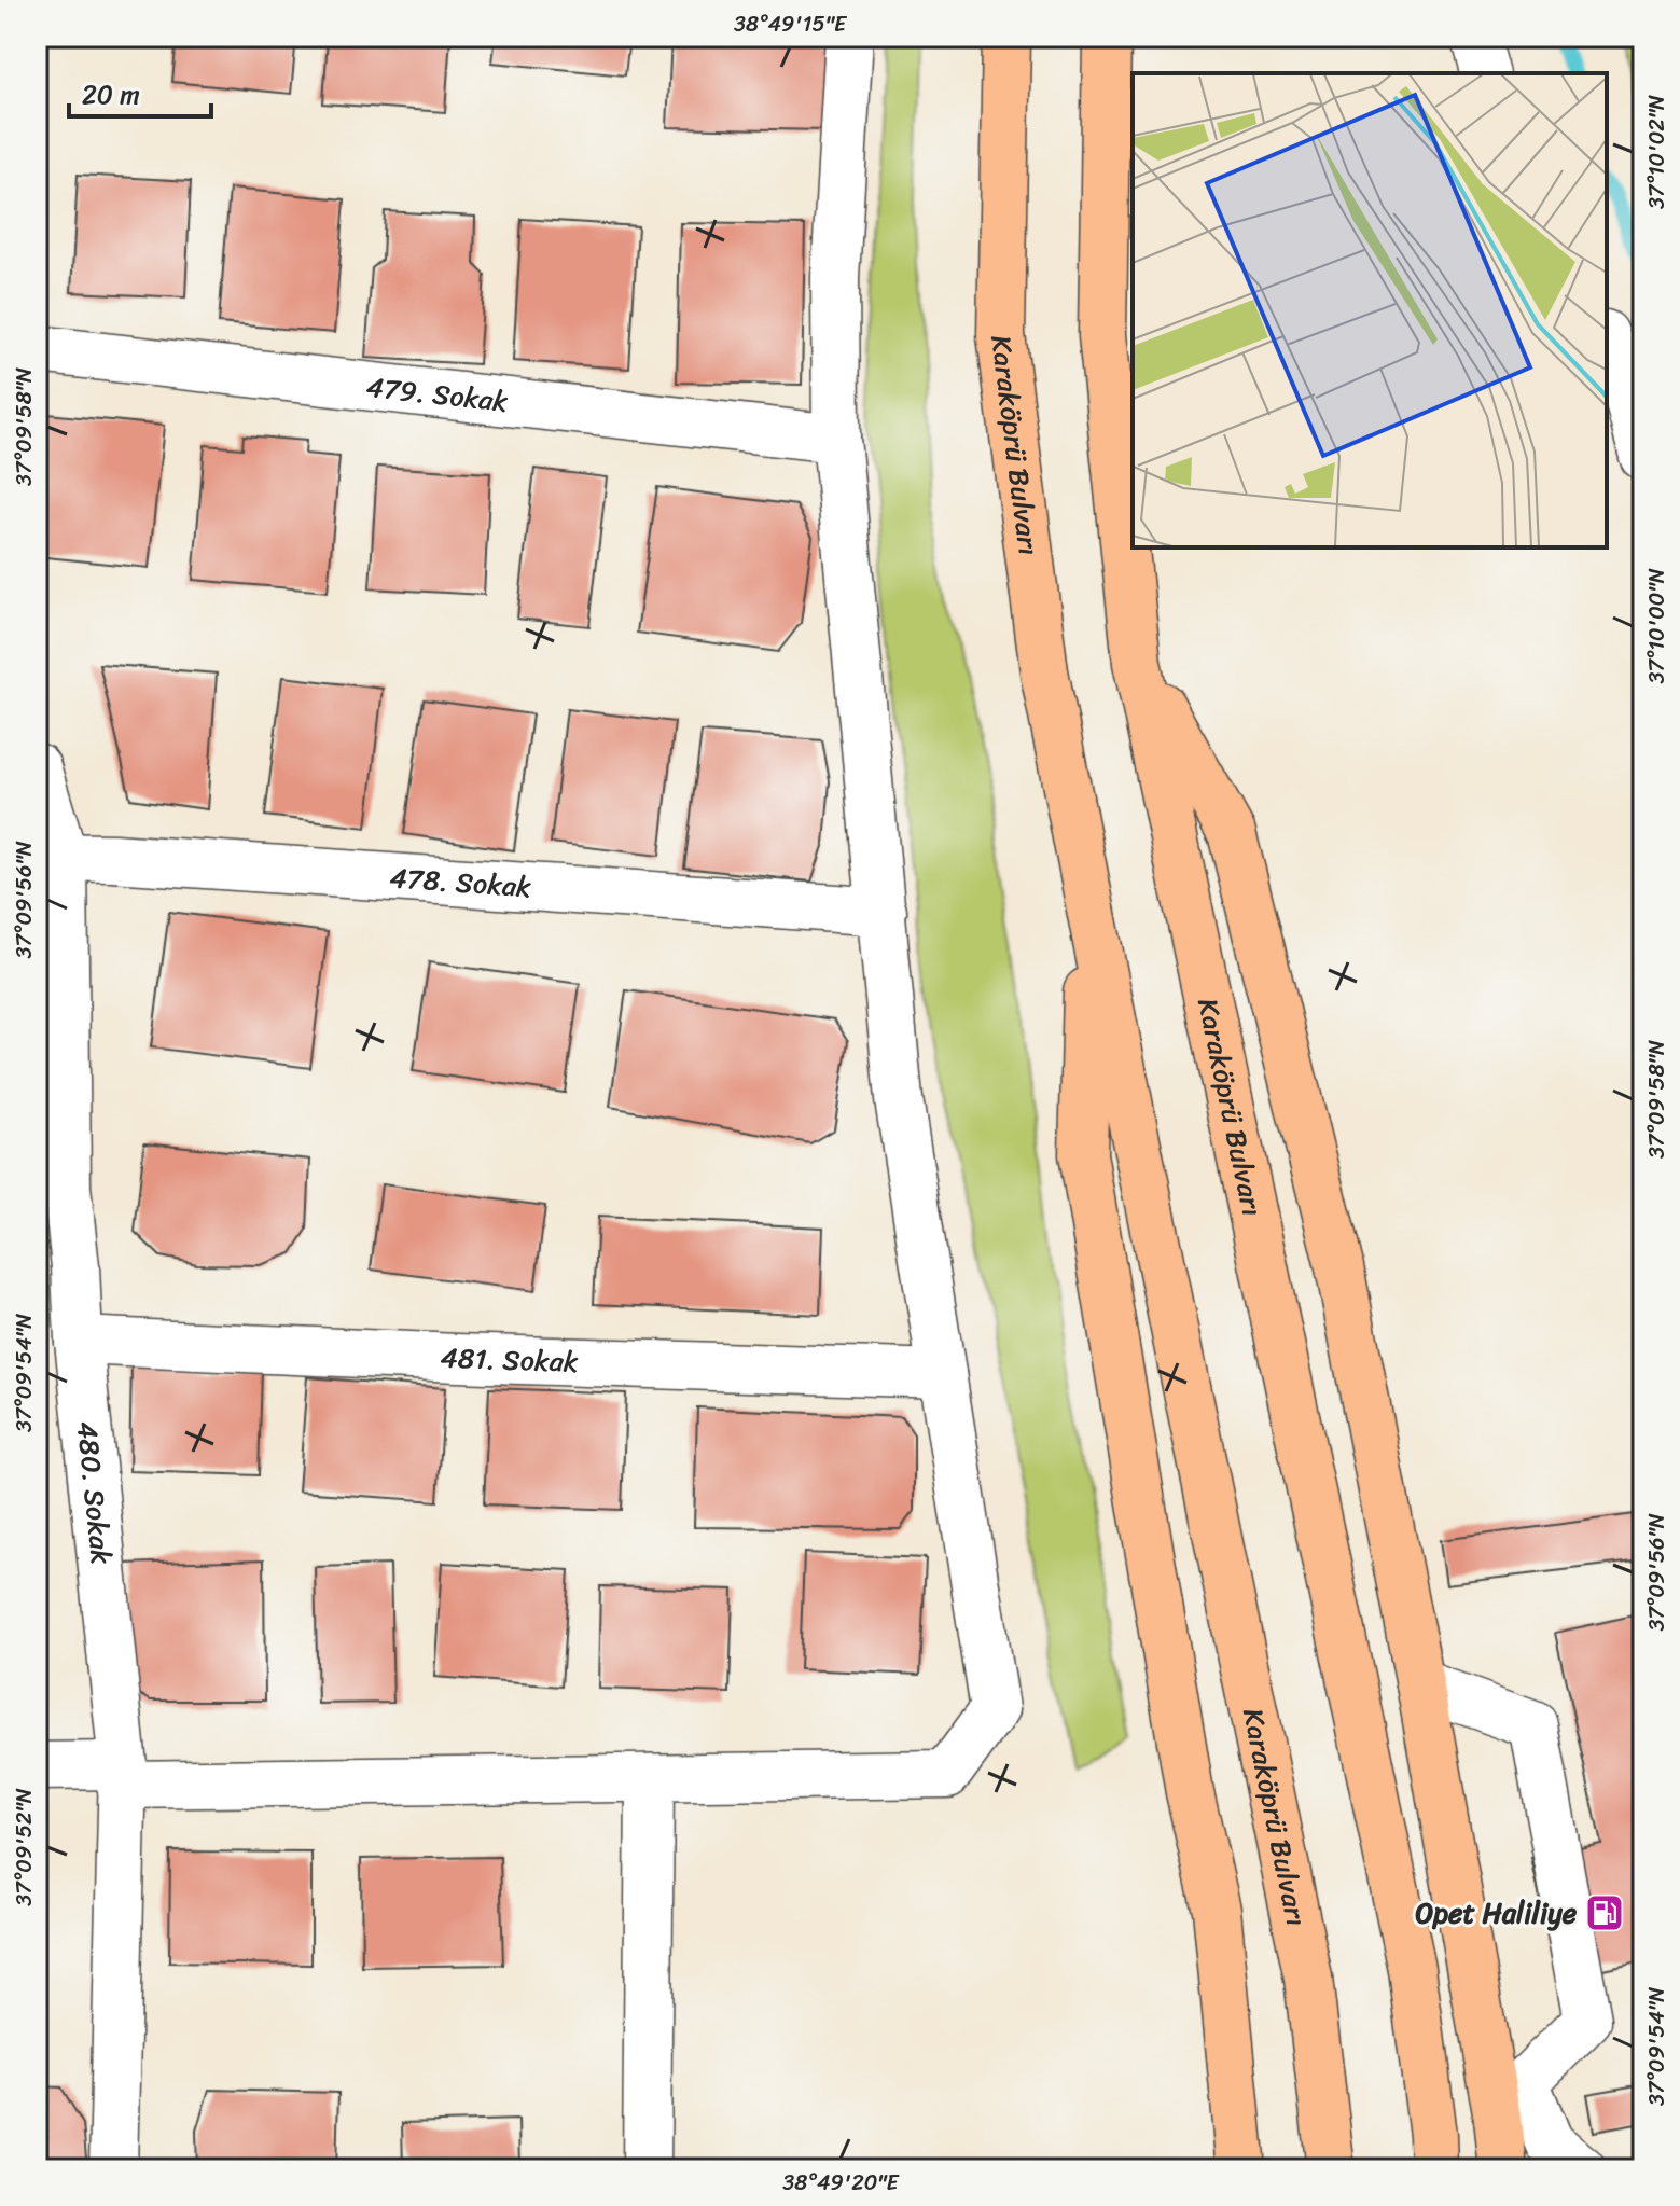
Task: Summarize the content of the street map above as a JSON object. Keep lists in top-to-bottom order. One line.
{"streets":{"highway":["Karaköprü Bulvarı"],"street":["479. Sokak","478. Sokak","481. Sokak","480. Sokak"]},"crossings":[["478. Sokak","480. Sokak"],["481. Sokak","480. Sokak"]],"places":{"fuel station":["Opet Haliliye"]},"scale_bar":"20 m","coordinates":["38°49'15\"E","37°10'02\"N","37°09'58\"N","37°10'00\"N","37°09'56\"N","37°09'54\"N","37°09'52\"N","38°49'20\"E"]}
